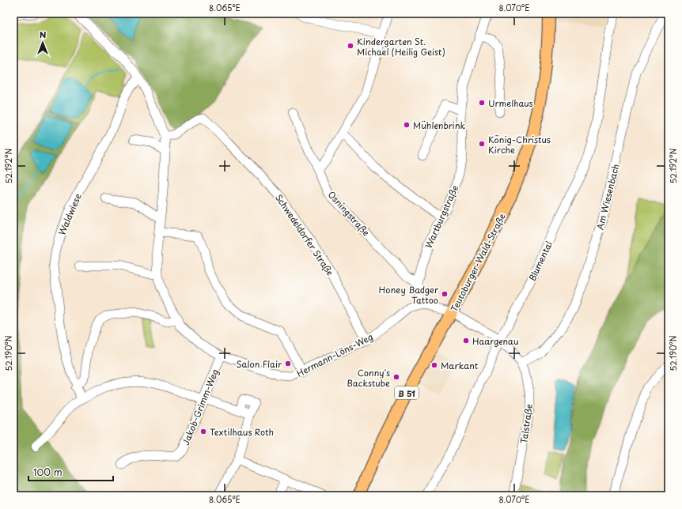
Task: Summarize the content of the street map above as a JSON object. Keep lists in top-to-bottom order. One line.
{"streets":{"main road":["Teutoburger-Wald-Straße","B 51"],"street":["Am Wiesenbach","Osningstraße","Waldwiese","Wartburgstraße","Schwedeldorfer Straße","Blumental","Hermann-Löns-Weg","Jakob-Grimm-Weg","Talstraße"]},"crossings":[["Am Wiesenbach","Talstraße"],["Osningstraße","Wartburgstraße"],["Waldwiese","Hermann-Löns-Weg"],["Wartburgstraße","Hermann-Löns-Weg"],["Schwedeldorfer Straße","Hermann-Löns-Weg"],["Blumental","Talstraße"],["Teutoburger-Wald-Straße","Talstraße"],["Hermann-Löns-Weg","Jakob-Grimm-Weg"]],"places":["Kindergarten St. Michael (Heilig Geist)","Urmelhaus","Mühlenbrink","König-Christus Kirche","Honey Badger Tattoo","Haargenau","Salon Flair","Markant","Conny's Backstube","Textilhaus Roth"],"scale_bar":"100 m","north":"top","coordinates":["8.065°E","8.070°E","52.192°N","52.190°N"]}
